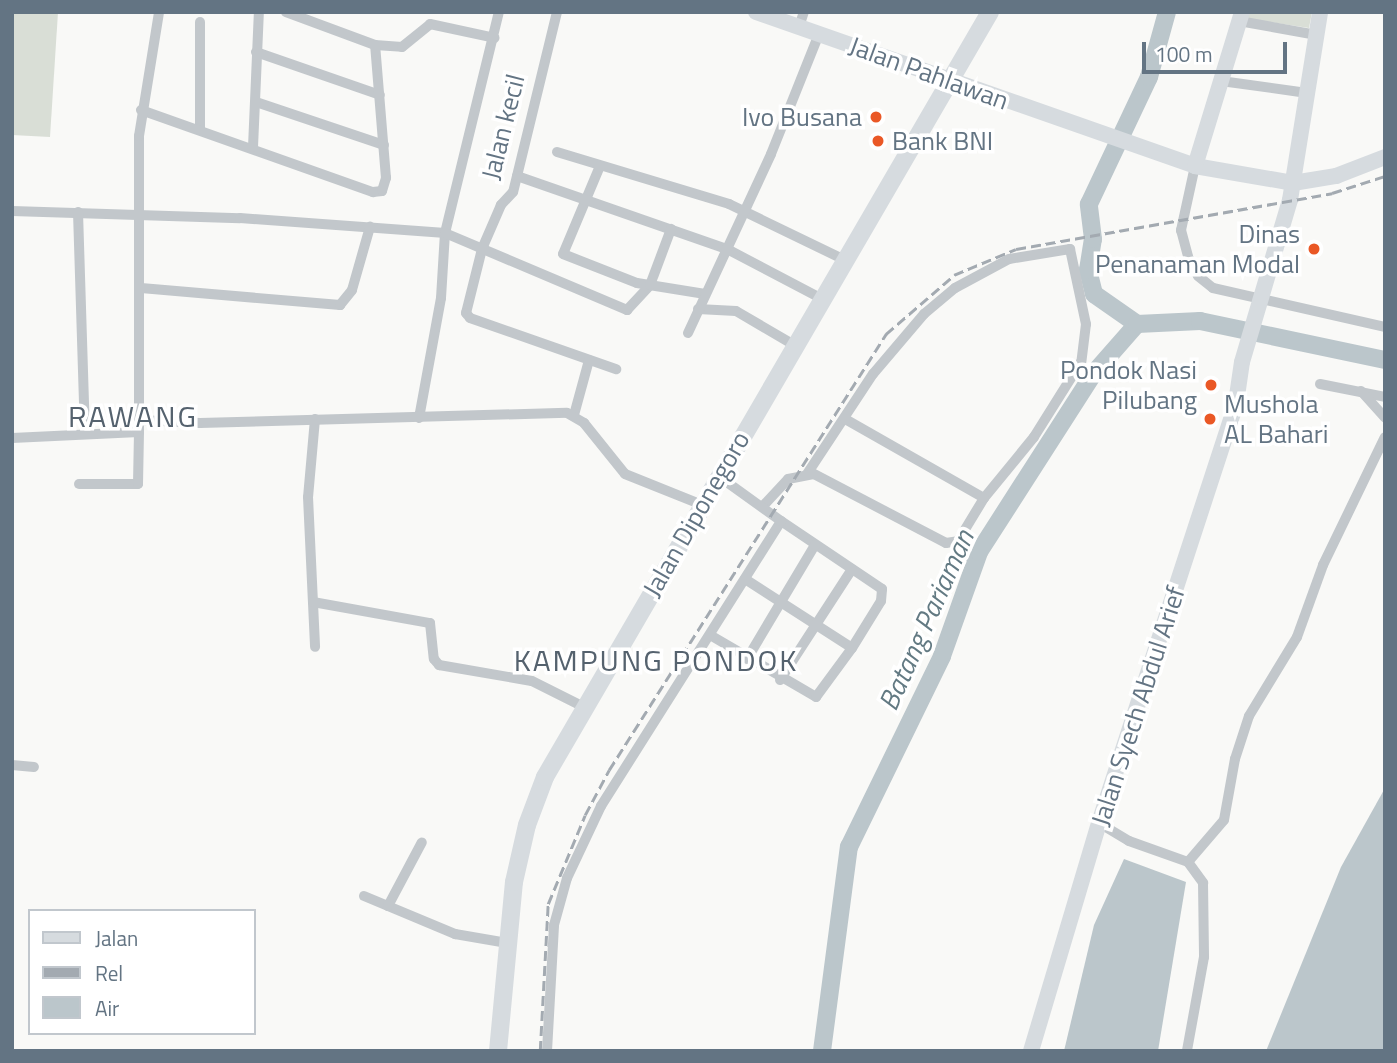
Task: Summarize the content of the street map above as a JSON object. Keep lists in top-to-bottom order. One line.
{"streets":{"main road":["Jalan Diponegoro"],"street":["Jalan Pahlawan","Jalan kecil","Jalan Syech Abdul Arief"]},"crossings":[["Jalan Pahlawan","Jalan Diponegoro"],["Jalan Pahlawan","Jalan Syech Abdul Arief"]],"districts":["RAWANG","KAMPUNG PONDOK"],"water":["Batang Pariaman"],"places":["Ivo Busana","Bank BNI","Dinas Penanaman Modal","Pondok Nasi Pilubang","Mushola AL Bahari"],"legend":["Jalan","Rel","Air"],"scale_bar":"100 m"}
